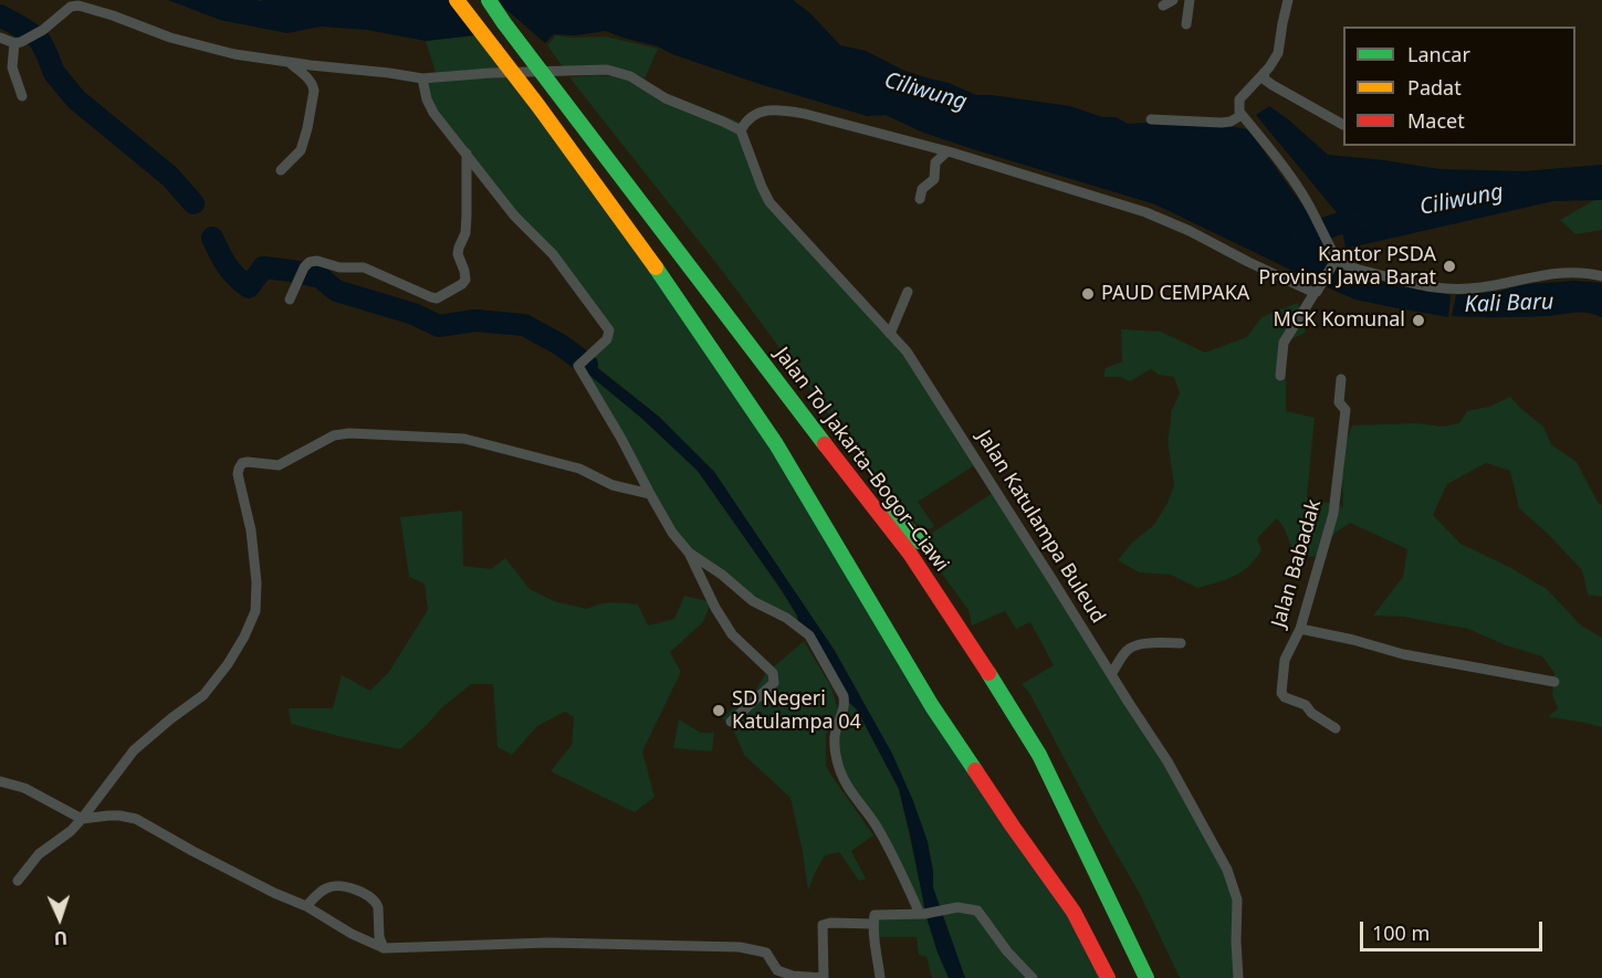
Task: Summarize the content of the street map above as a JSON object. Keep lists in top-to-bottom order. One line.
{"streets":{"highway":["Jalan Tol Jakarta–Bogor–Ciawi"],"street":["Jalan Katulampa Buleud","Jalan Babadak"]},"water":["Ciliwung","Kali Baru"],"places":["Kantor PSDA Provinsi Jawa Barat","PAUD CEMPAKA","MCK Komunal","SD Negeri Katulampa 04"],"legend":["Lancar","Padat","Macet"],"scale_bar":"100 m","north":"bottom"}
